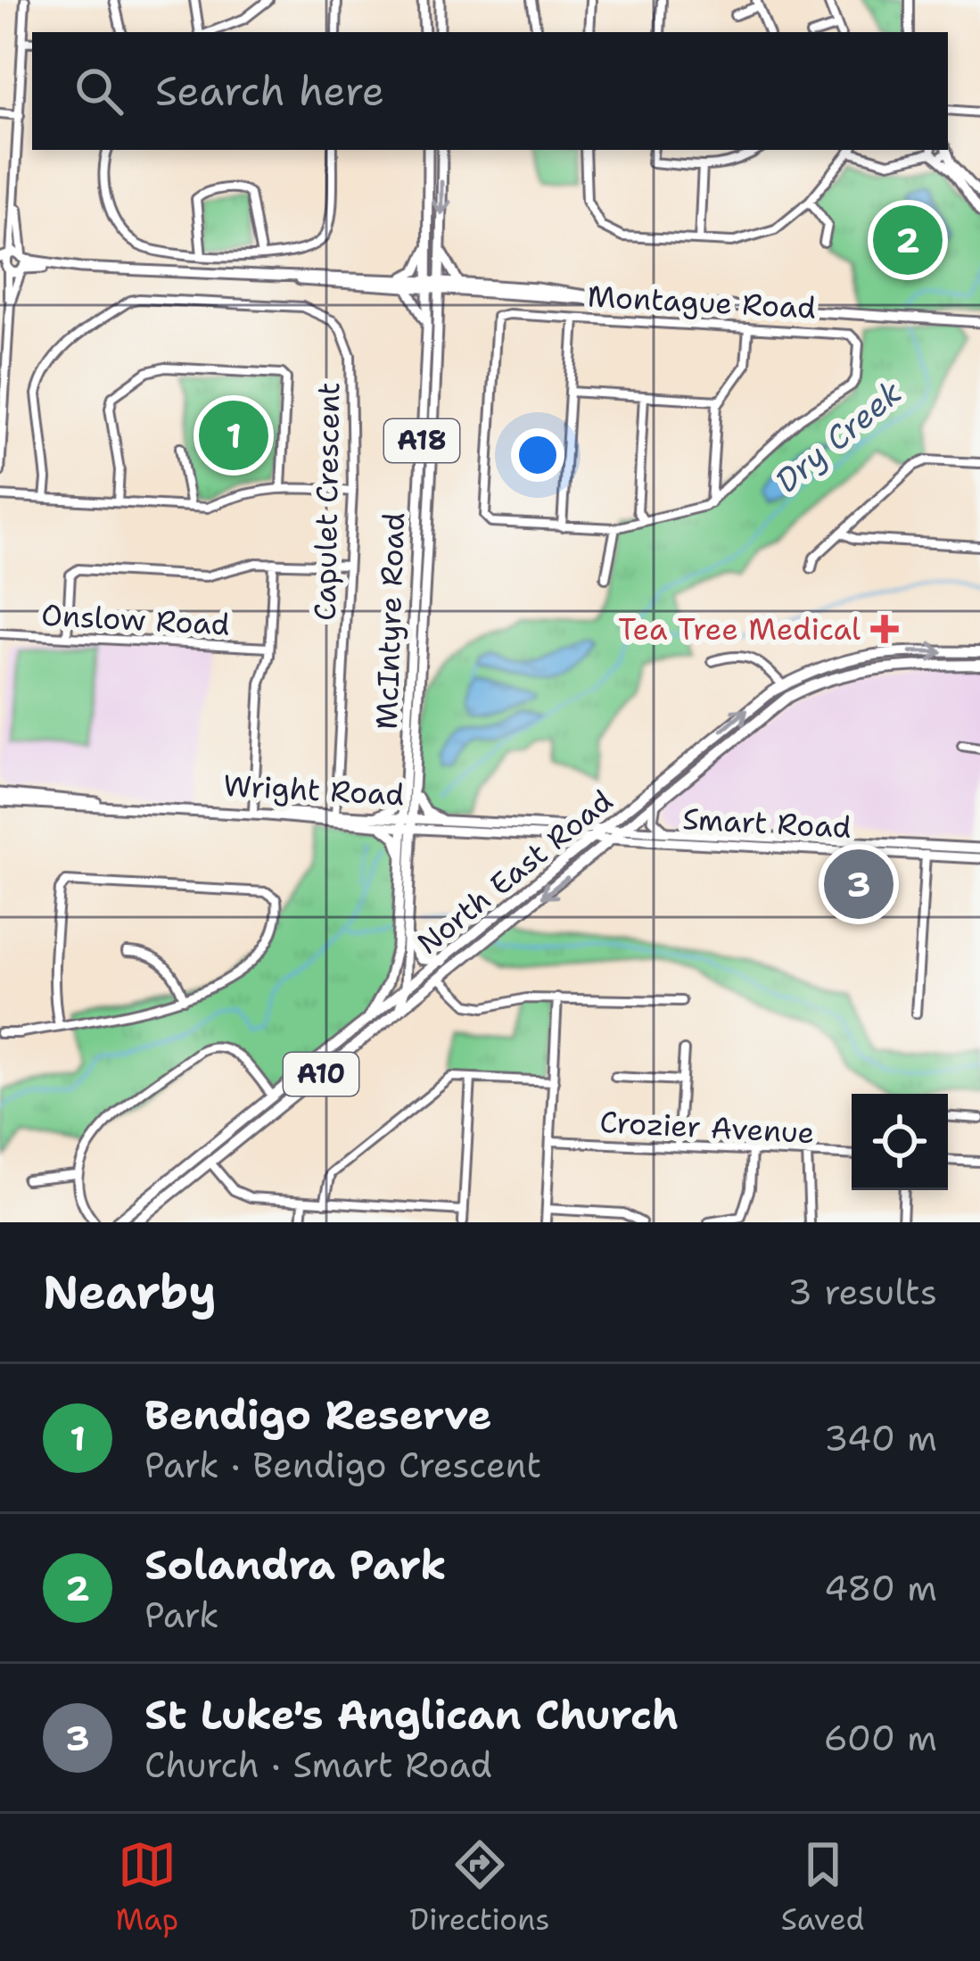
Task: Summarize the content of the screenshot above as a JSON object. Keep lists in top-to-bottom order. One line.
{"streets":{"highway":["North East Road","A10"],"main road":["Montague Road","A18","McIntyre Road","Wright Road","Smart Road"],"street":["Capulet Crescent","Onslow Road","Crozier Avenue"]},"crossings":[["Montague Road","McIntyre Road"],["Capulet Crescent","Wright Road"],["McIntyre Road","Wright Road"],["McIntyre Road","North East Road"],["Wright Road","Smart Road"],["Wright Road","North East Road"],["Smart Road","North East Road"]],"water":["Dry Creek"],"places":{"health":["Tea Tree Medical"]},"page":{"search":"Search here","pins":["2","1","3"],"heading":["Nearby","3 results"],"list":[{"mark":"1","name":"Bendigo Reserve","note":"Park · Bendigo Crescent","value":"340 m"},{"mark":"2","name":"Solandra Park","note":"Park","value":"480 m"},{"mark":"3","name":"St Luke's Anglican Church","note":"Church · Smart Road","value":"600 m"}],"nav":["Map","Directions","Saved"]}}
